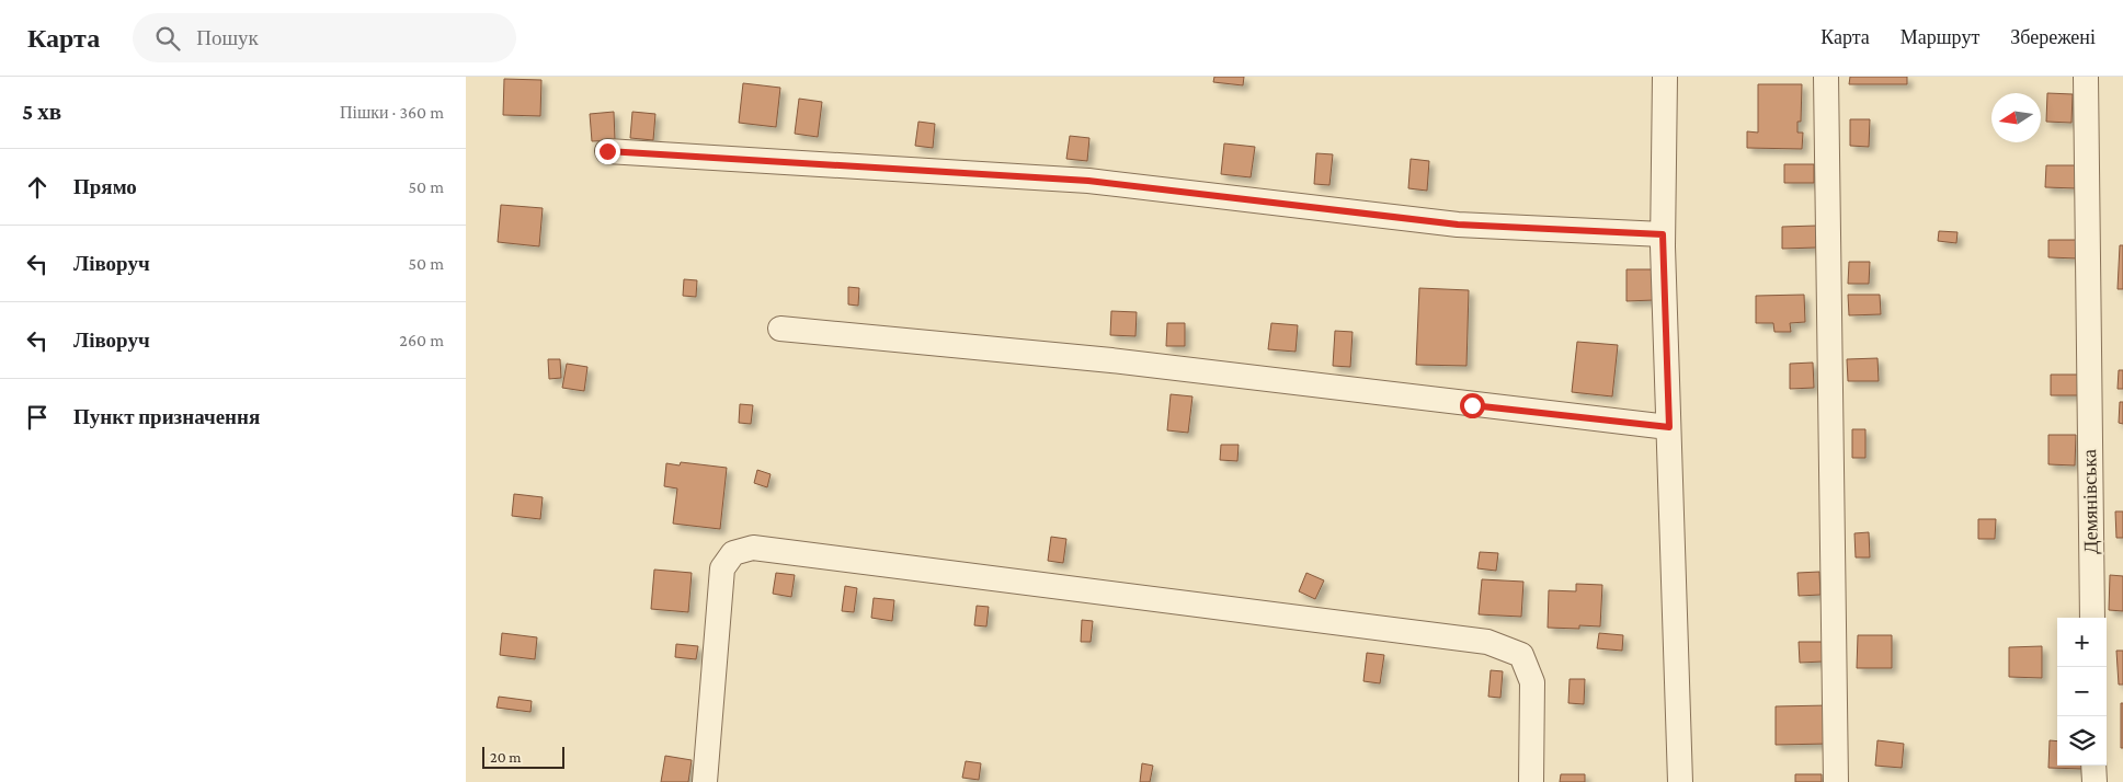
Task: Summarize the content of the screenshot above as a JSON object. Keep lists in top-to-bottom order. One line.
{"streets":{"street":["Демянівська"]},"scale_bar":"20 m","north":"left","page":{"header":"Карта","search":"Пошук","nav":["Карта","Маршрут","Збережені"],"heading":["5 хв","Пішки · 360 m"],"list":[["Прямо","50 m"],["Ліворуч","50 m"],["Ліворуч","260 m"],"Пункт призначення"],"map_buttons":["+","−"],"scale":"20 m"}}
